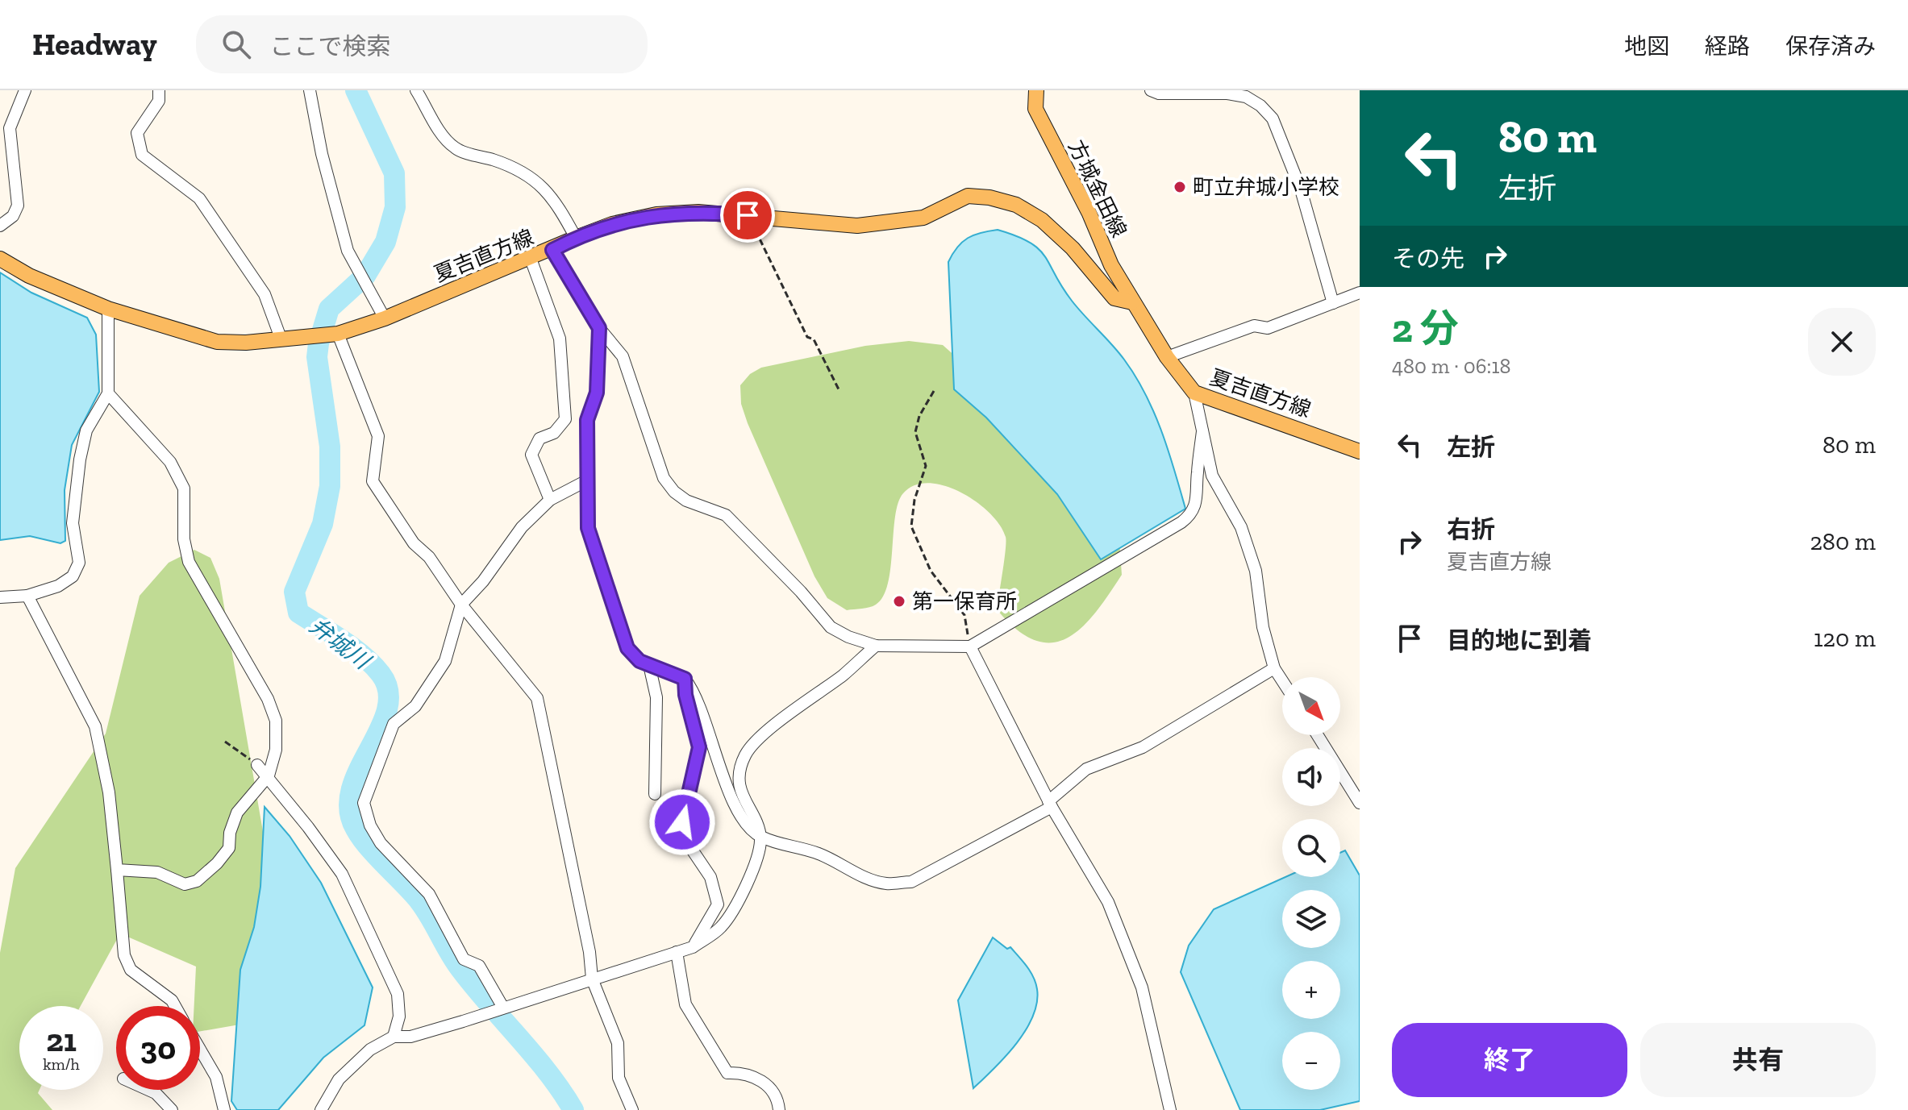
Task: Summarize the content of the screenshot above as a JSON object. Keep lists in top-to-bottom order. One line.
{"streets":{"main road":["方城金田線","夏吉直方線"]},"crossings":[["方城金田線","夏吉直方線"]],"water":["弁城川"],"places":["町立弁城小学校","第一保育所"],"north":"bottom right","page":{"header":"Headway","search":"ここで検索","nav":["地図","経路","保存済み"],"turn":["80 m","左折"],"then":"その先","heading":["2 分","480 m · 06:18"],"list":[{"name":"左折","value":"80 m"},{"name":"右折","note":"夏吉直方線","value":"280 m"},{"name":"目的地に到着","value":"120 m"}],"map_buttons":["+","−"],"speed":"21 km/h","limit":"30","buttons":["終了","共有"]}}
